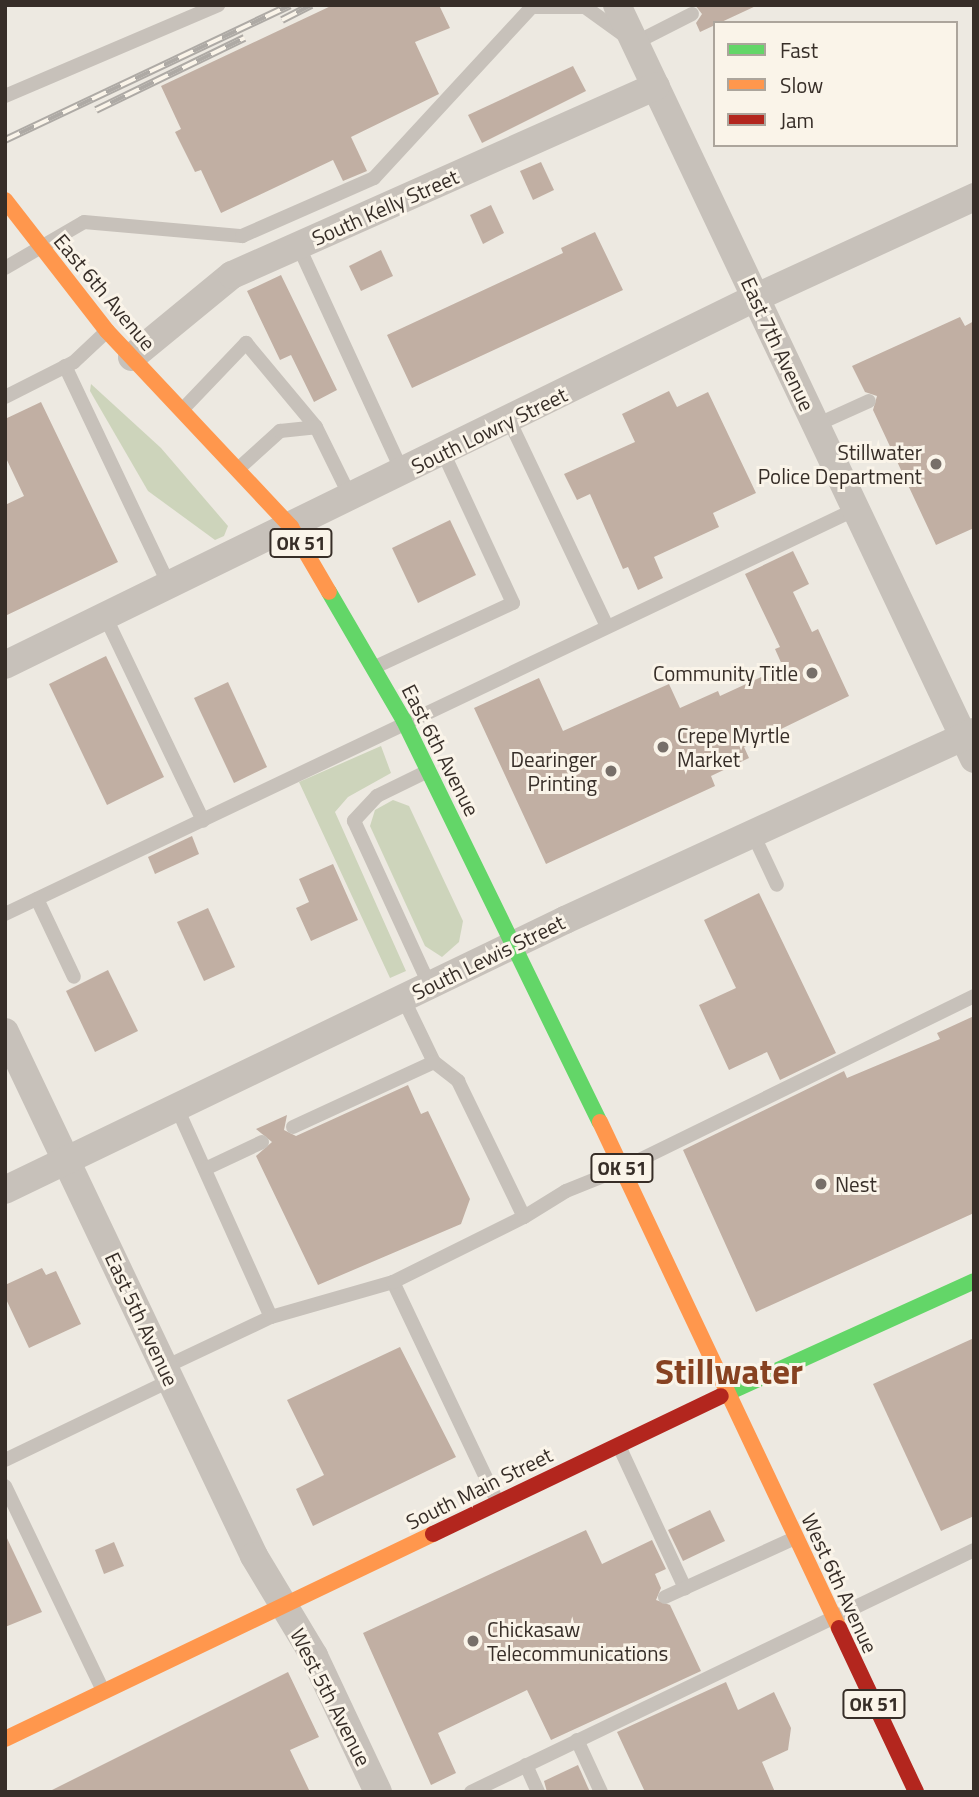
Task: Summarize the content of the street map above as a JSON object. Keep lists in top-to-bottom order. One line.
{"streets":{"main road":["East 6th Avenue","OK 51","South Main Street","West 6th Avenue"],"street":["South Kelly Street","East 7th Avenue","South Lowry Street","South Lewis Street","East 5th Avenue","West 5th Avenue"]},"crossings":[["South Kelly Street","East 6th Avenue"],["South Kelly Street","East 7th Avenue"],["East 6th Avenue","South Lowry Street"],["East 6th Avenue","South Lewis Street"],["East 6th Avenue","South Main Street"],["East 6th Avenue","West 6th Avenue"],["East 7th Avenue","South Lowry Street"],["East 7th Avenue","South Lewis Street"],["South Lewis Street","East 5th Avenue"],["East 5th Avenue","South Main Street"],["East 5th Avenue","West 5th Avenue"],["South Main Street","West 6th Avenue"],["South Main Street","West 5th Avenue"]],"districts":["Stillwater"],"places":["Stillwater Police Department","Community Title","Crepe Myrtle Market","Dearinger Printing","Nest","Chickasaw Telecommunications"],"legend":["Fast","Slow","Jam"]}
